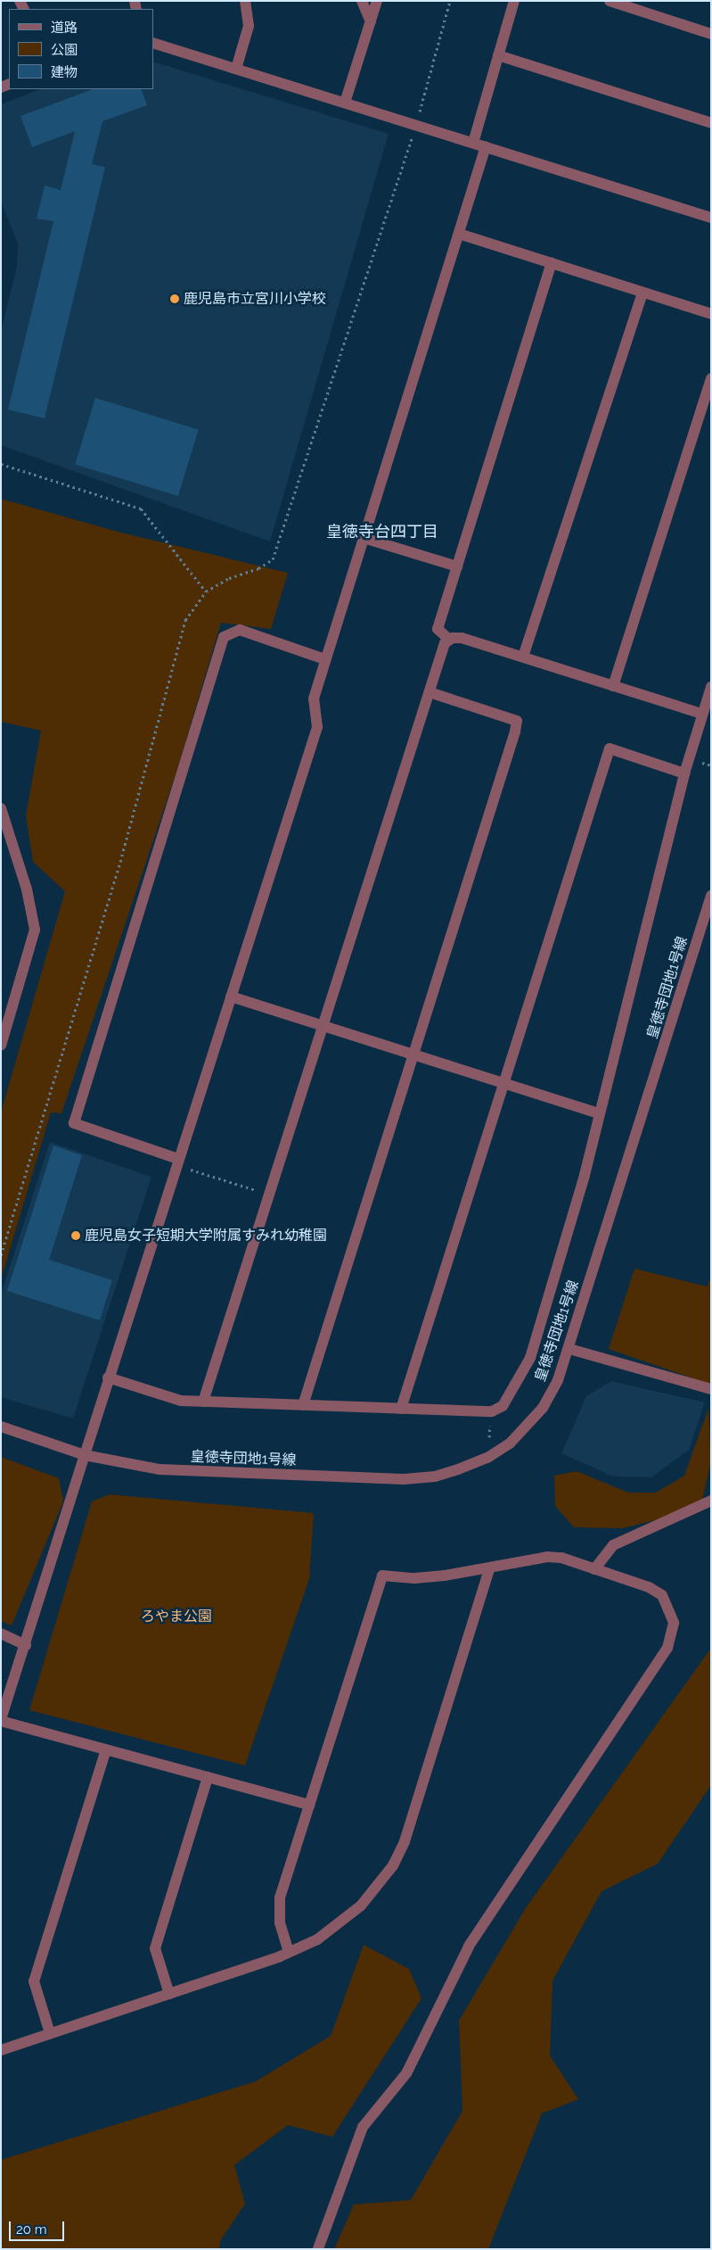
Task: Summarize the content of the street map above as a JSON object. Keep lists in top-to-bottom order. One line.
{"streets":{"street":["皇徳寺団地1号線"]},"districts":["皇徳寺台四丁目"],"parks":["ろやま公園"],"places":["鹿児島市立宮川小学校","鹿児島女子短期大学附属すみれ幼稚園"],"legend":["道路","公園","建物"],"scale_bar":"20 m"}
